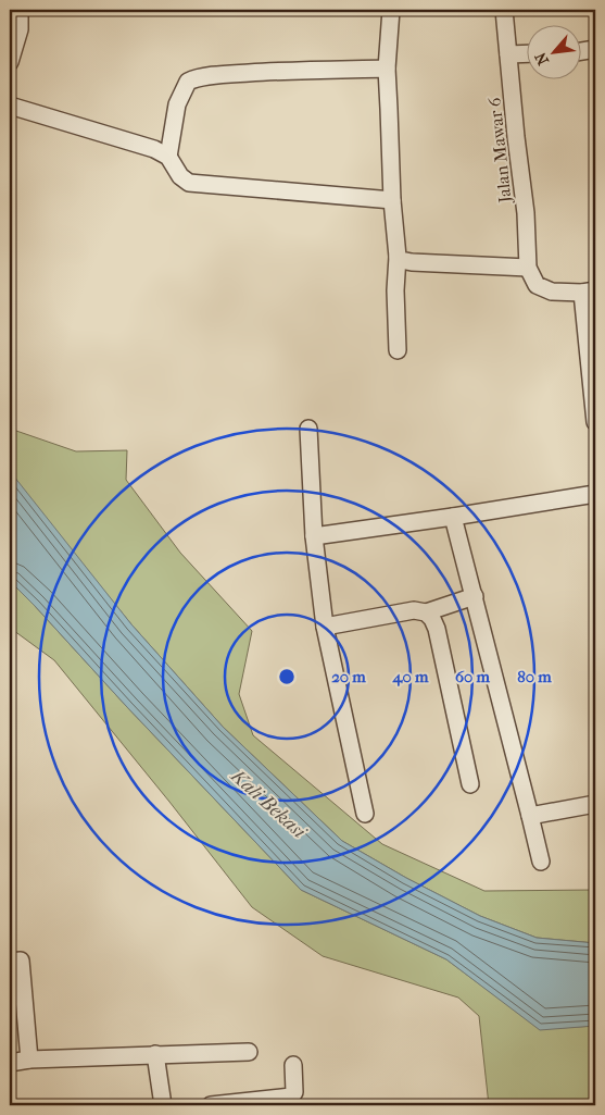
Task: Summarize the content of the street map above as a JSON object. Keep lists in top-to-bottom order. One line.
{"streets":{"street":["Jalan Mawar 6"]},"water":["Kali Bekasi"],"north":"bottom left","rings":["20 m","40 m","60 m","80 m"]}
